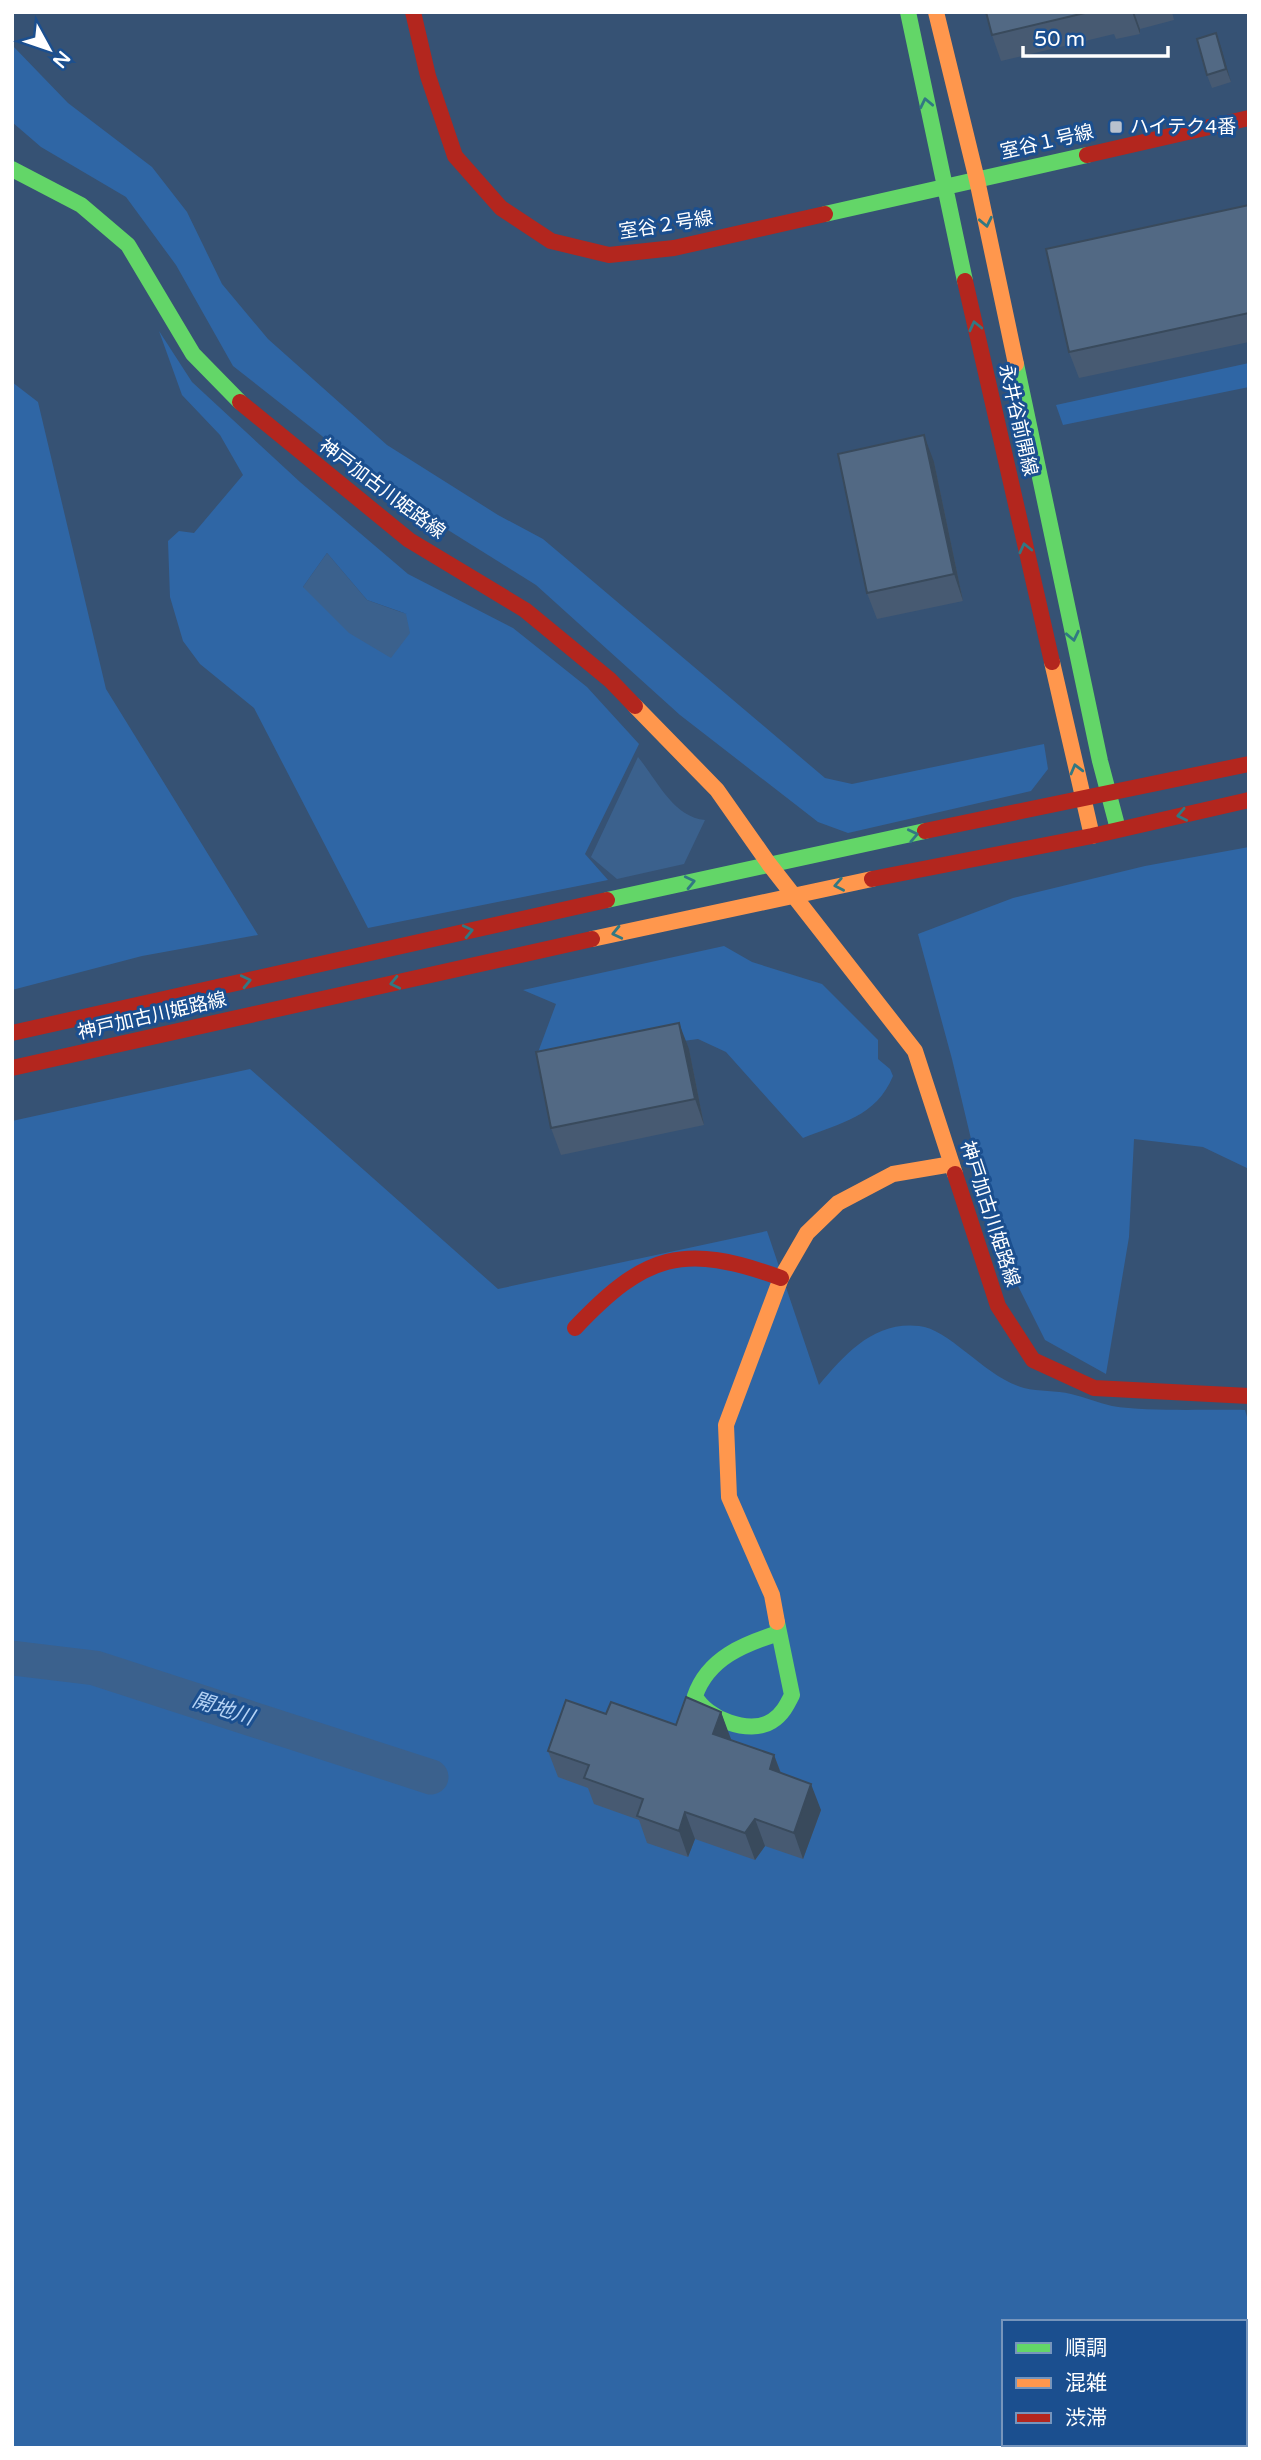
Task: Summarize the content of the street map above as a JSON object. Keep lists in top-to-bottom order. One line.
{"streets":{"main road":["室谷１号線","室谷２号線","永井谷前開線","神戸加古川姫路線"]},"crossings":[["室谷１号線","室谷２号線"],["室谷１号線","永井谷前開線"],["室谷２号線","永井谷前開線"],["永井谷前開線","神戸加古川姫路線"]],"water":["開地川"],"places":{"transit":["ハイテク4番"]},"legend":["順調","混雑","渋滞"],"scale_bar":"50 m","north":"bottom right"}
